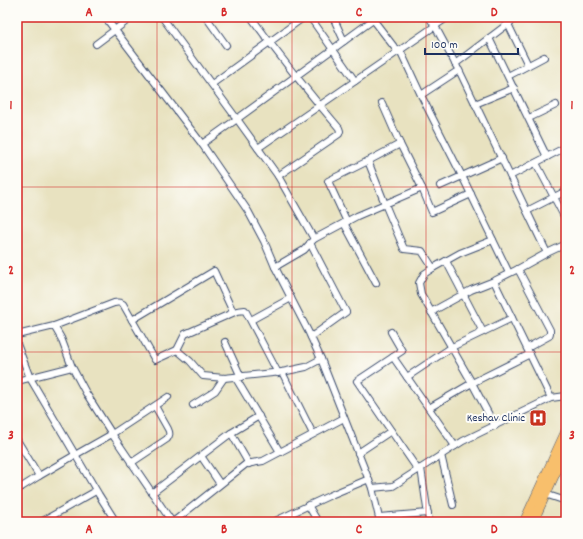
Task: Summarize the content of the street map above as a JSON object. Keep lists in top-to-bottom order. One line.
{"places":{"hospital":["Keshav Clinic"]},"scale_bar":"100 m","grid":{"columns":["A","B","C","D"],"rows":["1","2","3"]}}
